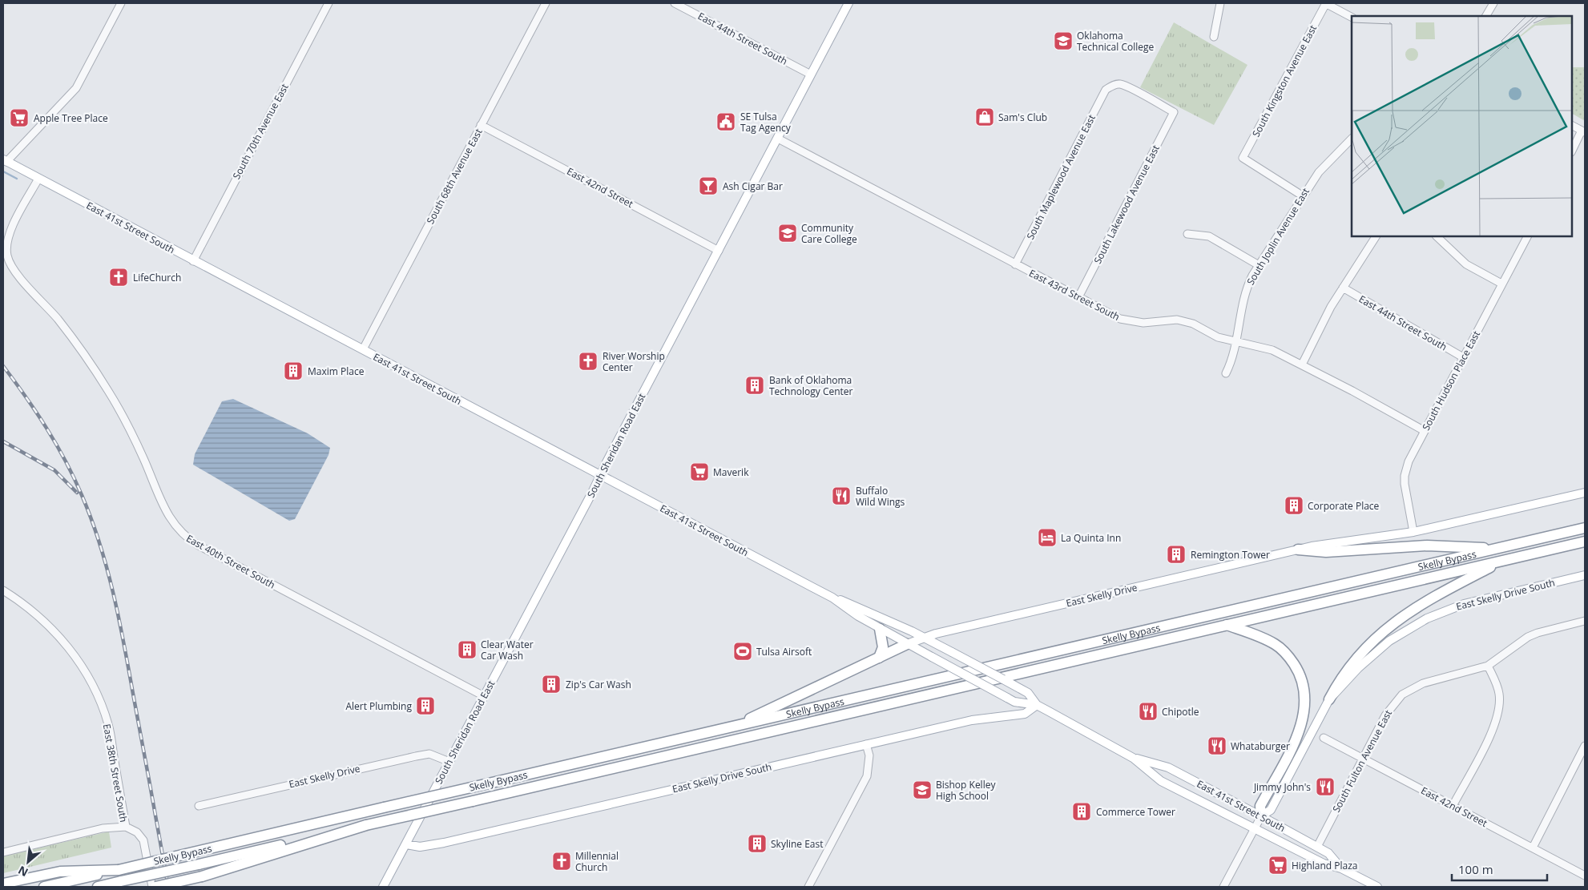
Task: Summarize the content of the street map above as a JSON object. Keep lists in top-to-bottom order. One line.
{"streets":{"highway":["Skelly Bypass"],"main road":["East 41st Street South","South Sheridan Road East","East Skelly Drive South","East Skelly Drive"],"street":["East 44th Street South","South Kingston Avenue East","South 70th Avenue East","South 68th Avenue East","South Maplewood Avenue East","East 42nd Street","South Lakewood Avenue East","South Joplin Avenue East","East 43rd Street South","South Hudson Place East","East 40th Street South","South Fulton Avenue East","East 38th Street South"]},"crossings":[["East 44th Street South","South Hudson Place East"],["East 44th Street South","South Sheridan Road East"],["South Kingston Avenue East","South Joplin Avenue East"],["South 70th Avenue East","East 41st Street South"],["South 68th Avenue East","East 42nd Street"],["South 68th Avenue East","East 41st Street South"],["South Maplewood Avenue East","South Lakewood Avenue East"],["South Maplewood Avenue East","East 43rd Street South"],["East 42nd Street","South Sheridan Road East"],["East 42nd Street","South Fulton Avenue East"],["South Lakewood Avenue East","East 43rd Street South"],["East 41st Street South","South Sheridan Road East"],["East 41st Street South","East 40th Street South"],["East 41st Street South","East Skelly Drive South"],["East 41st Street South","East Skelly Drive"],["East 41st Street South","South Fulton Avenue East"],["South Joplin Avenue East","East 43rd Street South"],["East 43rd Street South","South Hudson Place East"],["East 43rd Street South","South Sheridan Road East"],["South Sheridan Road East","East 40th Street South"],["South Sheridan Road East","East Skelly Drive South"],["South Sheridan Road East","East Skelly Drive"]],"places":{"school or university":["Oklahoma Technical College","Community Care College","Bishop Kelley High School"],"shop":["Sam's Club"],"supermarket":["Apple Tree Place","Maverik","Highland Plaza"],"public building":["SE Tulsa Tag Agency"],"bar":["Ash Cigar Bar"],"church":["LifeChurch","River Worship Center","Millennial Church"],"building":["Maxim Place","Bank of Oklahoma Technology Center","Corporate Place","Remington Tower","Clear Water Car Wash","Zip's Car Wash","Alert Plumbing","Commerce Tower","Skyline East"],"restaurant":["Buffalo Wild Wings","Chipotle","Whataburger","Jimmy John's"],"hotel":["La Quinta Inn"],"sports":["Tulsa Airsoft"]},"scale_bar":"100 m","north":"bottom left"}
